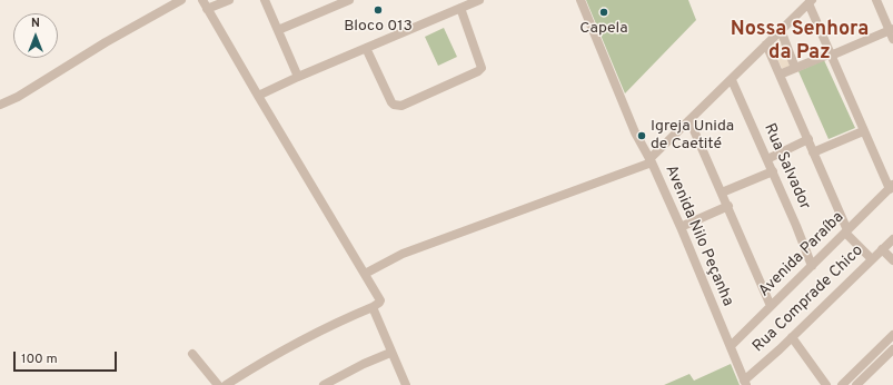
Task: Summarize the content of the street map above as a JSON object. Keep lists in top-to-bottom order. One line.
{"streets":{"street":["Rua Salvador","Avenida Nilo Peçanha","Avenida Paraíba","Rua Comprade Chico"]},"crossings":[["Rua Salvador","Avenida Paraíba"],["Avenida Nilo Peçanha","Avenida Paraíba"],["Avenida Nilo Peçanha","Rua Comprade Chico"]],"districts":["Nossa Senhora da Paz"],"places":["Bloco 013","Capela","Igreja Unida de Caetité"],"scale_bar":"100 m","north":"top"}
